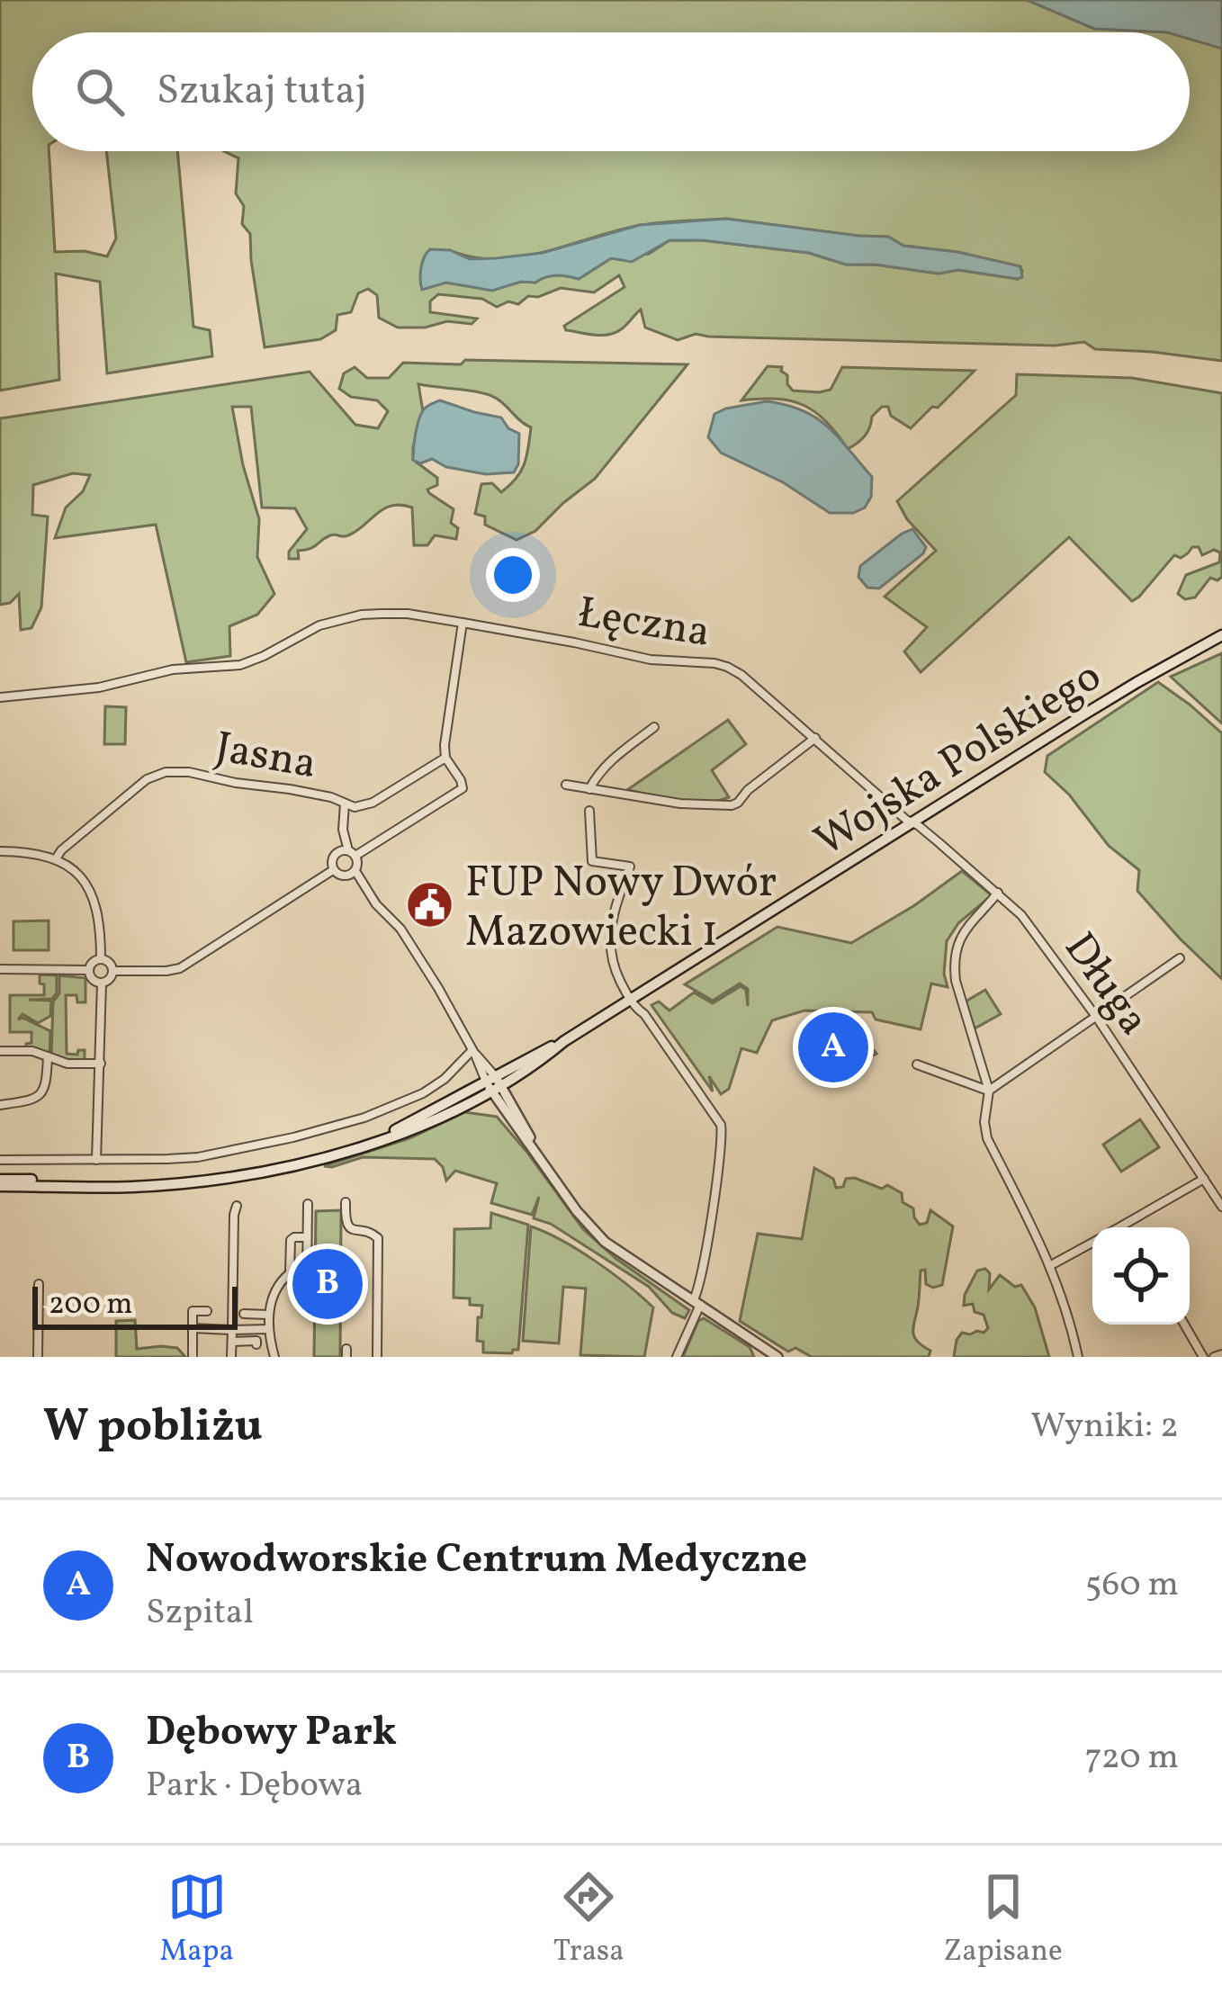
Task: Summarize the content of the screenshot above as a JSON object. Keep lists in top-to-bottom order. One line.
{"streets":{"main road":["Wojska Polskiego"],"street":["Łęczna","Jasna","Długa"]},"crossings":[["Łęczna","Wojska Polskiego"],["Łęczna","Długa"],["Wojska Polskiego","Długa"]],"places":{"public building":["FUP Nowy Dwór Mazowiecki 1"]},"scale_bar":"200 m","page":{"search":"Szukaj tutaj","pins":["A","B"],"scale":"200 m","heading":["W pobliżu","Wyniki: 2"],"list":[{"mark":"A","name":"Nowodworskie Centrum Medyczne","note":"Szpital","value":"560 m"},{"mark":"B","name":"Dębowy Park","note":"Park · Dębowa","value":"720 m"}],"nav":["Mapa","Trasa","Zapisane"]}}
